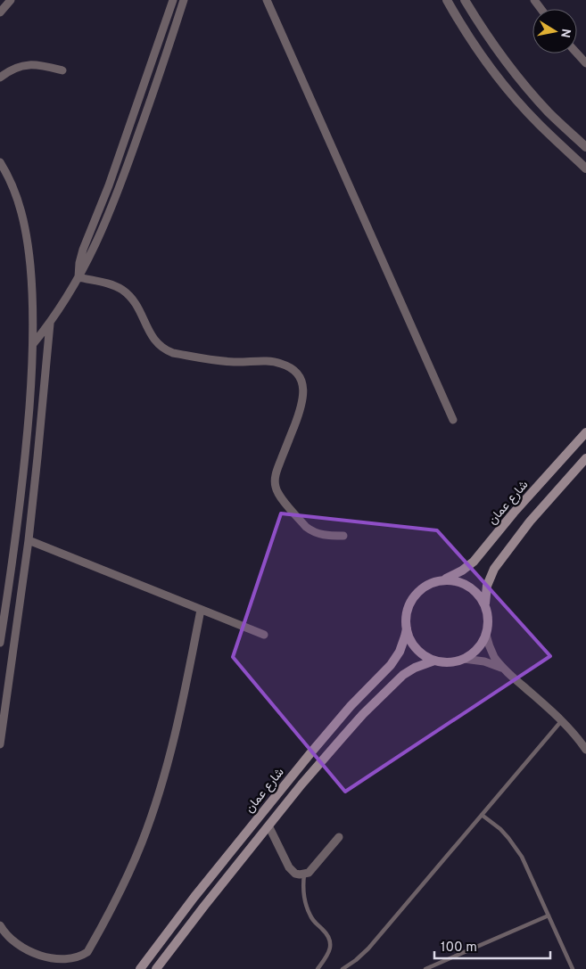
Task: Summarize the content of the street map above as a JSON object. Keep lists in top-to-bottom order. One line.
{"streets":{"main road":["شارع عمان"]},"scale_bar":"100 m","north":"right"}
